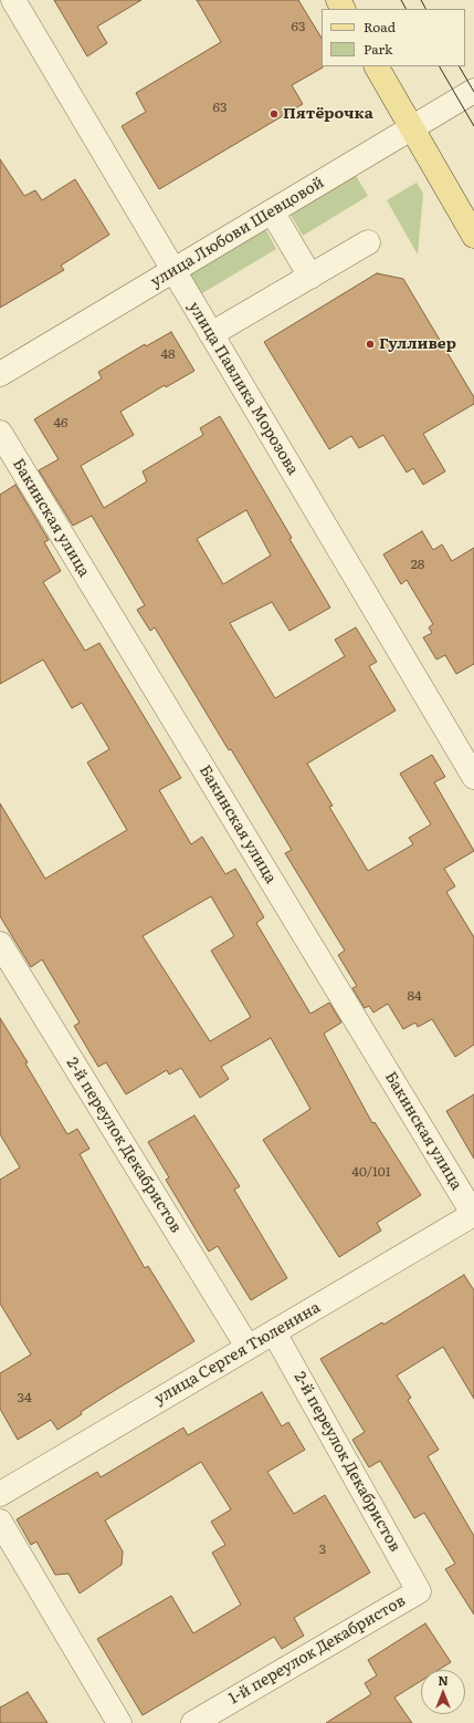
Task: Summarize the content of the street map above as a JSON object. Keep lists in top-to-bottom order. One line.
{"streets":{"street":["улица Любови Шевцовой","улица Павлика Морозова","Бакинская улица","2-й переулок Декабристов","улица Сергея Тюленина","1-й переулок Декабристов"]},"crossings":[["улица Любови Шевцовой","улица Павлика Морозова"],["Бакинская улица","улица Сергея Тюленина"],["2-й переулок Декабристов","улица Сергея Тюленина"],["2-й переулок Декабристов","1-й переулок Декабристов"]],"places":["Пятёрочка","Гулливер"],"house_numbers":["63","63","48","46","28","84","40/101","34","3"],"legend":["Road","Park"],"north":"top"}
